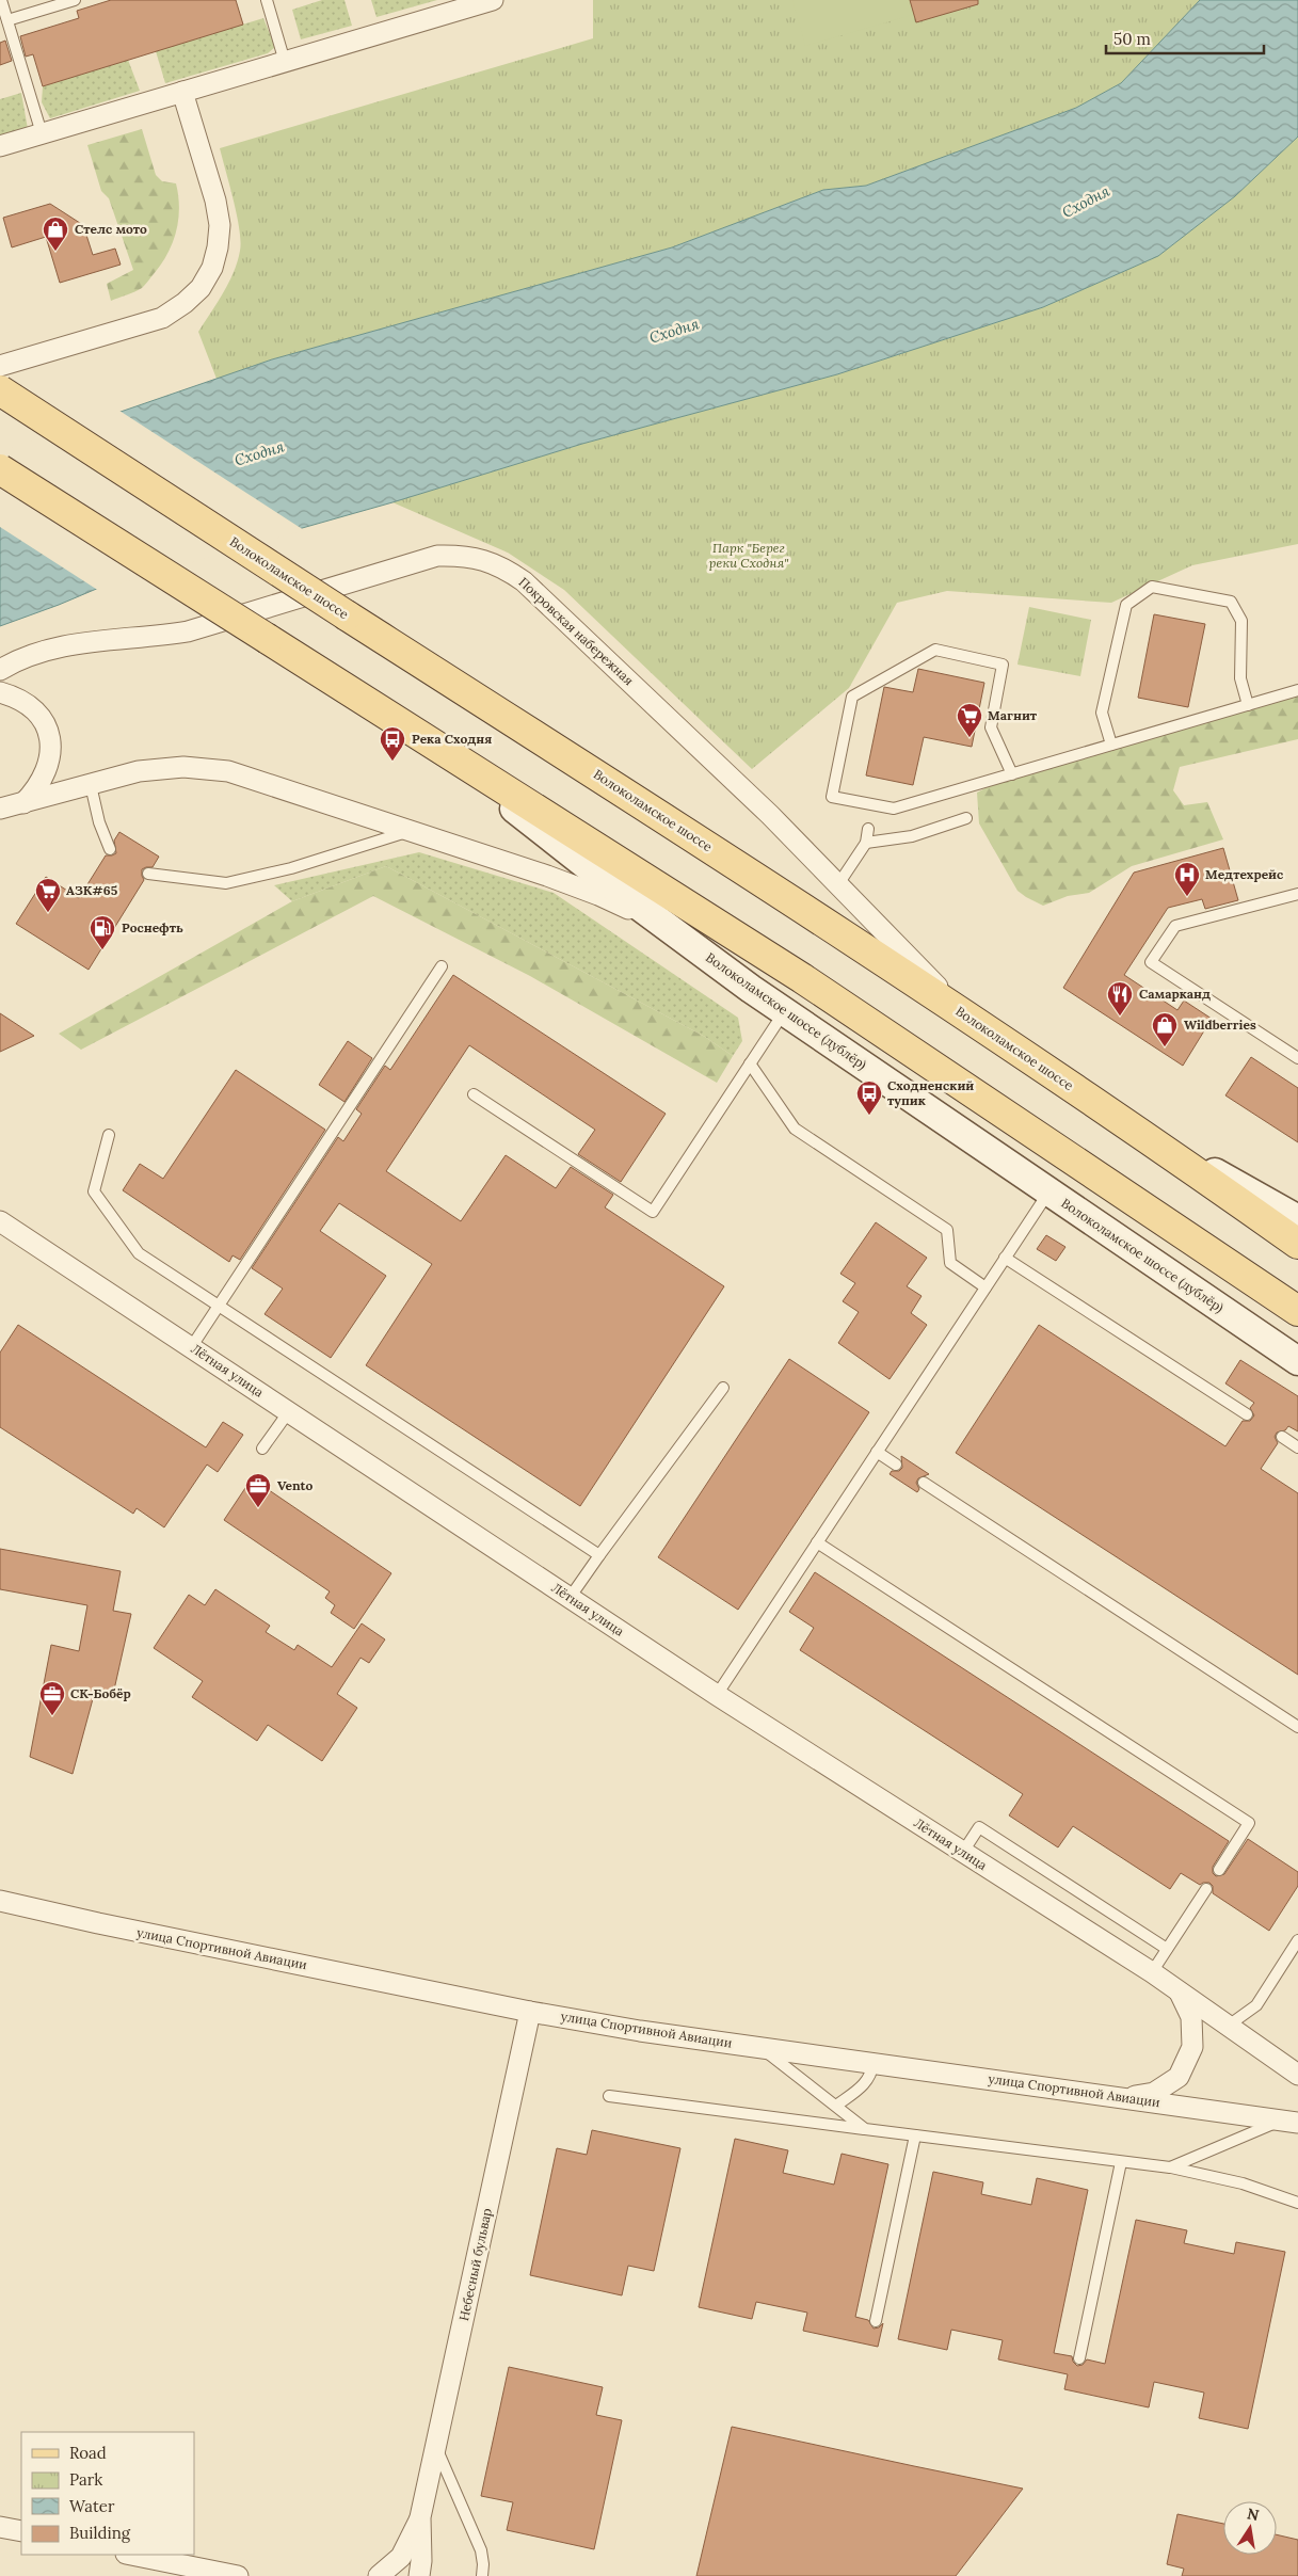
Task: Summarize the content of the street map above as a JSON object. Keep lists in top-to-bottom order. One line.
{"streets":{"main road":["Волоколамское шоссе"],"street":["Покровская набережная","Волоколамское шоссе (дублёр)","Лётная улица","улица Спортивной Авиации","Небесный бульвар"]},"crossings":[["Волоколамское шоссе","Покровская набережная"],["улица Спортивной Авиации","Небесный бульвар"]],"water":["Сходня"],"parks":["Парк \"Берег реки Сходня\""],"places":{"shop":["Стелс мото","Wildberries"],"supermarket":["Магнит","АЗК#65"],"bus stop":["Река Сходня","Сходненский тупик"],"hospital":["Медтехрейс"],"fuel station":["Роснефть"],"restaurant":["Самарканд"],"office":["Vento","СК-Бобёр"]},"legend":["Road","Park","Water","Building"],"scale_bar":"50 m","north":"top"}
